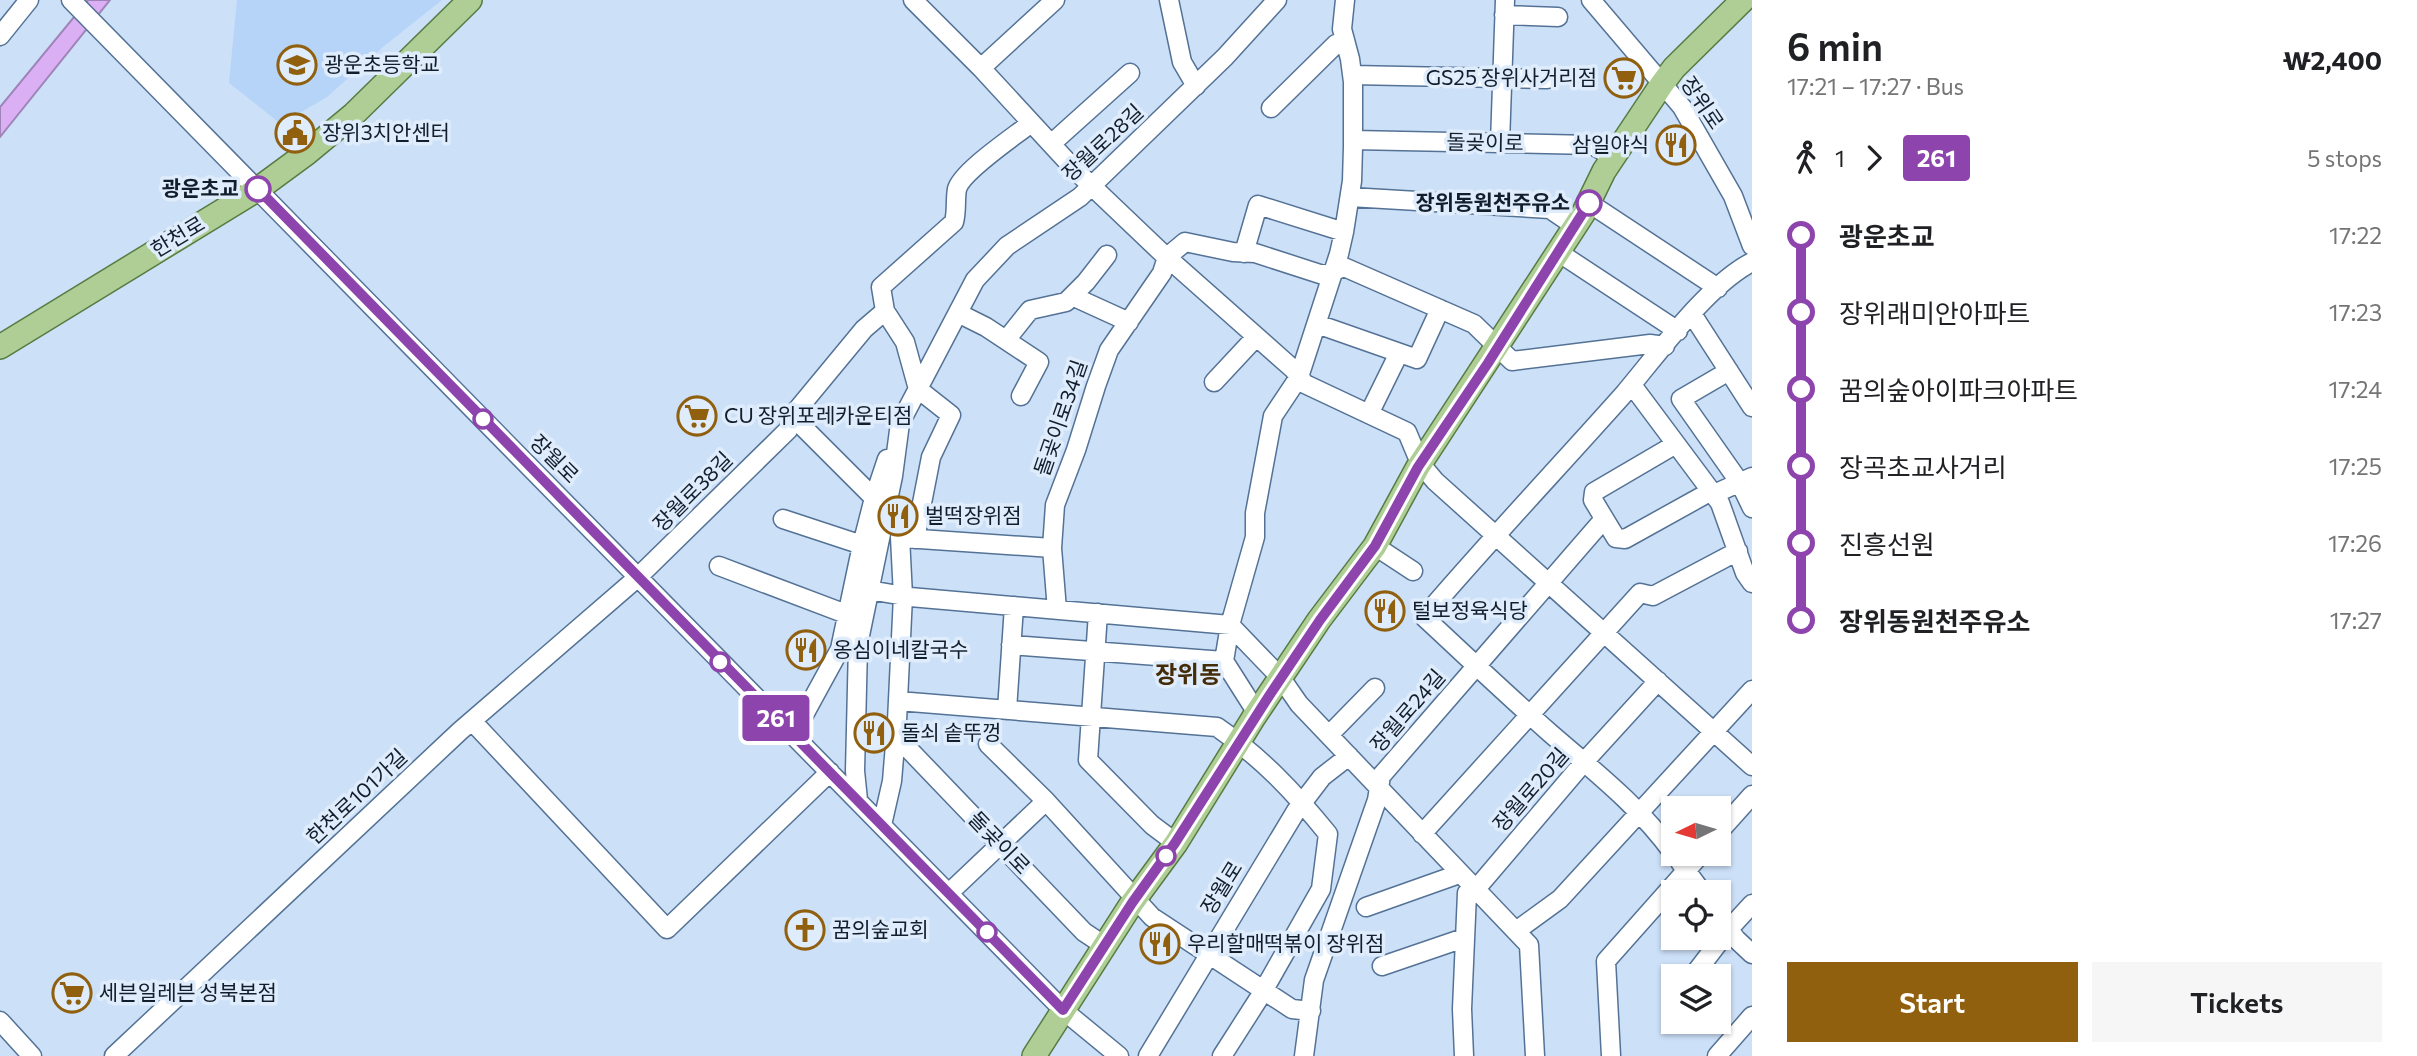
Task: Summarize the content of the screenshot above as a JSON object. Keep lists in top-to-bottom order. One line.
{"streets":{"main road":["한천로"],"street":["장위로","장월로28길","돌곶이로","돌곶이로34길","장월로","장월로38길","장월로24길","장월로20길","한천로101가길"]},"crossings":[["장월로28길","장월로"],["한천로","장월로"],["장월로","장월로38길"],["장월로","한천로101가길"],["장월로38길","한천로101가길"]],"districts":["장위동"],"places":{"school or university":["광운초등학교"],"supermarket":["GS25 장위사거리점","CU 장위포레카운티점","세븐일레븐 성북본점"],"public building":["장위3치안센터"],"restaurant":["삼일야식","벌떡장위점","털보정육식당","옹심이네칼국수","돌쇠 솥뚜껑","우리할매떡볶이 장위점"],"other":["광운초교","장위동원천주유소"],"church":["꿈의숲교회"]},"lines":["bus line 261"],"north":"left","page":{"on_map":"261","heading":["6 min","17:21 – 17:27 · Bus","₩2,400"],"legs":["1","261","5 stops"],"list":[{"name":"광운초교","value":"17:22"},{"name":"장위래미안아파트","value":"17:23"},{"name":"꿈의숲아이파크아파트","value":"17:24"},{"name":"장곡초교사거리","value":"17:25"},{"name":"진흥선원","value":"17:26"},{"name":"장위동원천주유소","value":"17:27"}],"buttons":["Start","Tickets"]}}
